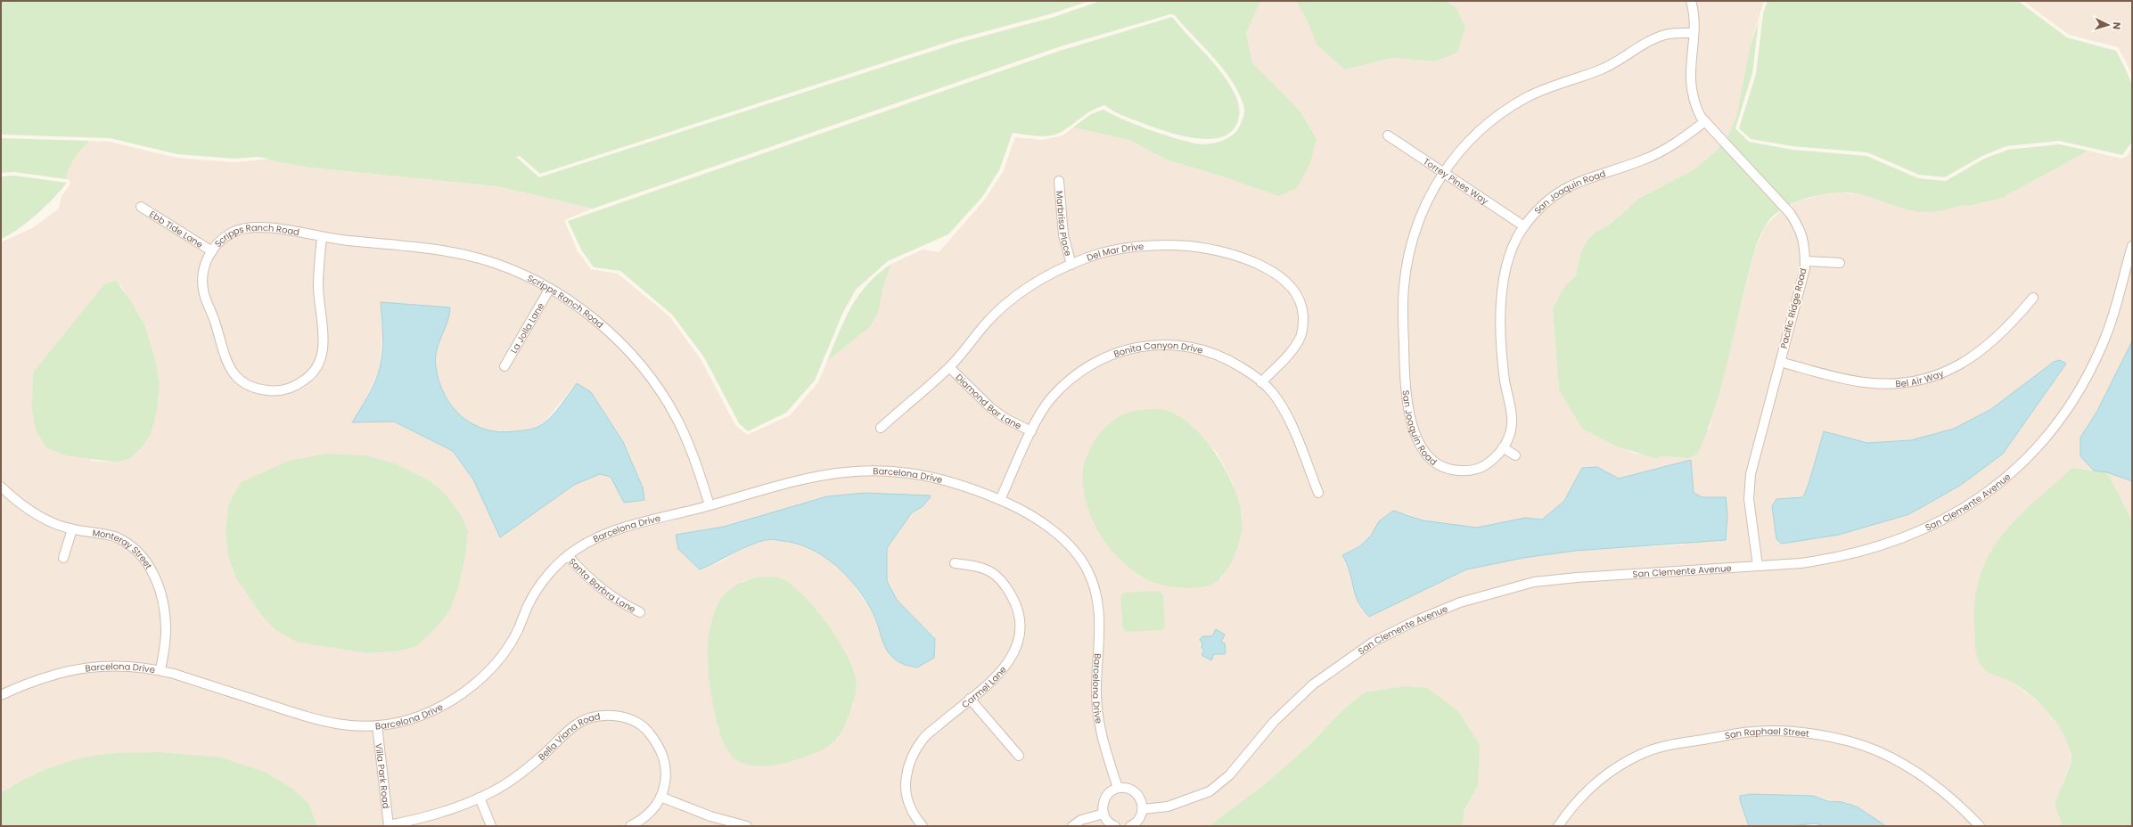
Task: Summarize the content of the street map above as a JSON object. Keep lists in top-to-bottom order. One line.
{"streets":{"street":["Torrey Pines Way","San Joaquin Road","Marbrisa Place","Ebb Tide Lane","Scripps Ranch Road","Del Mar Drive","Pacific Ridge Road","La Jolla Lane","Bonita Canyon Drive","Bel Air Way","Diamond Bar Lane","Barcelona Drive","San Clemente Avenue","Monteray Street","Santa Barbra Lane","Carmel Lane","San Raphael Street","Bella Viana Road","Villa Park Road"]},"crossings":[["Torrey Pines Way","San Joaquin Road"],["San Joaquin Road","Pacific Ridge Road"],["Marbrisa Place","Del Mar Drive"],["Ebb Tide Lane","Scripps Ranch Road"],["Scripps Ranch Road","La Jolla Lane"],["Scripps Ranch Road","Barcelona Drive"],["Del Mar Drive","Bonita Canyon Drive"],["Del Mar Drive","Diamond Bar Lane"],["Pacific Ridge Road","Bel Air Way"],["Pacific Ridge Road","San Clemente Avenue"],["Bonita Canyon Drive","Diamond Bar Lane"],["Bonita Canyon Drive","Barcelona Drive"],["Barcelona Drive","Monteray Street"],["Barcelona Drive","Santa Barbra Lane"],["Barcelona Drive","Villa Park Road"],["Bella Viana Road","Villa Park Road"]],"north":"right"}
